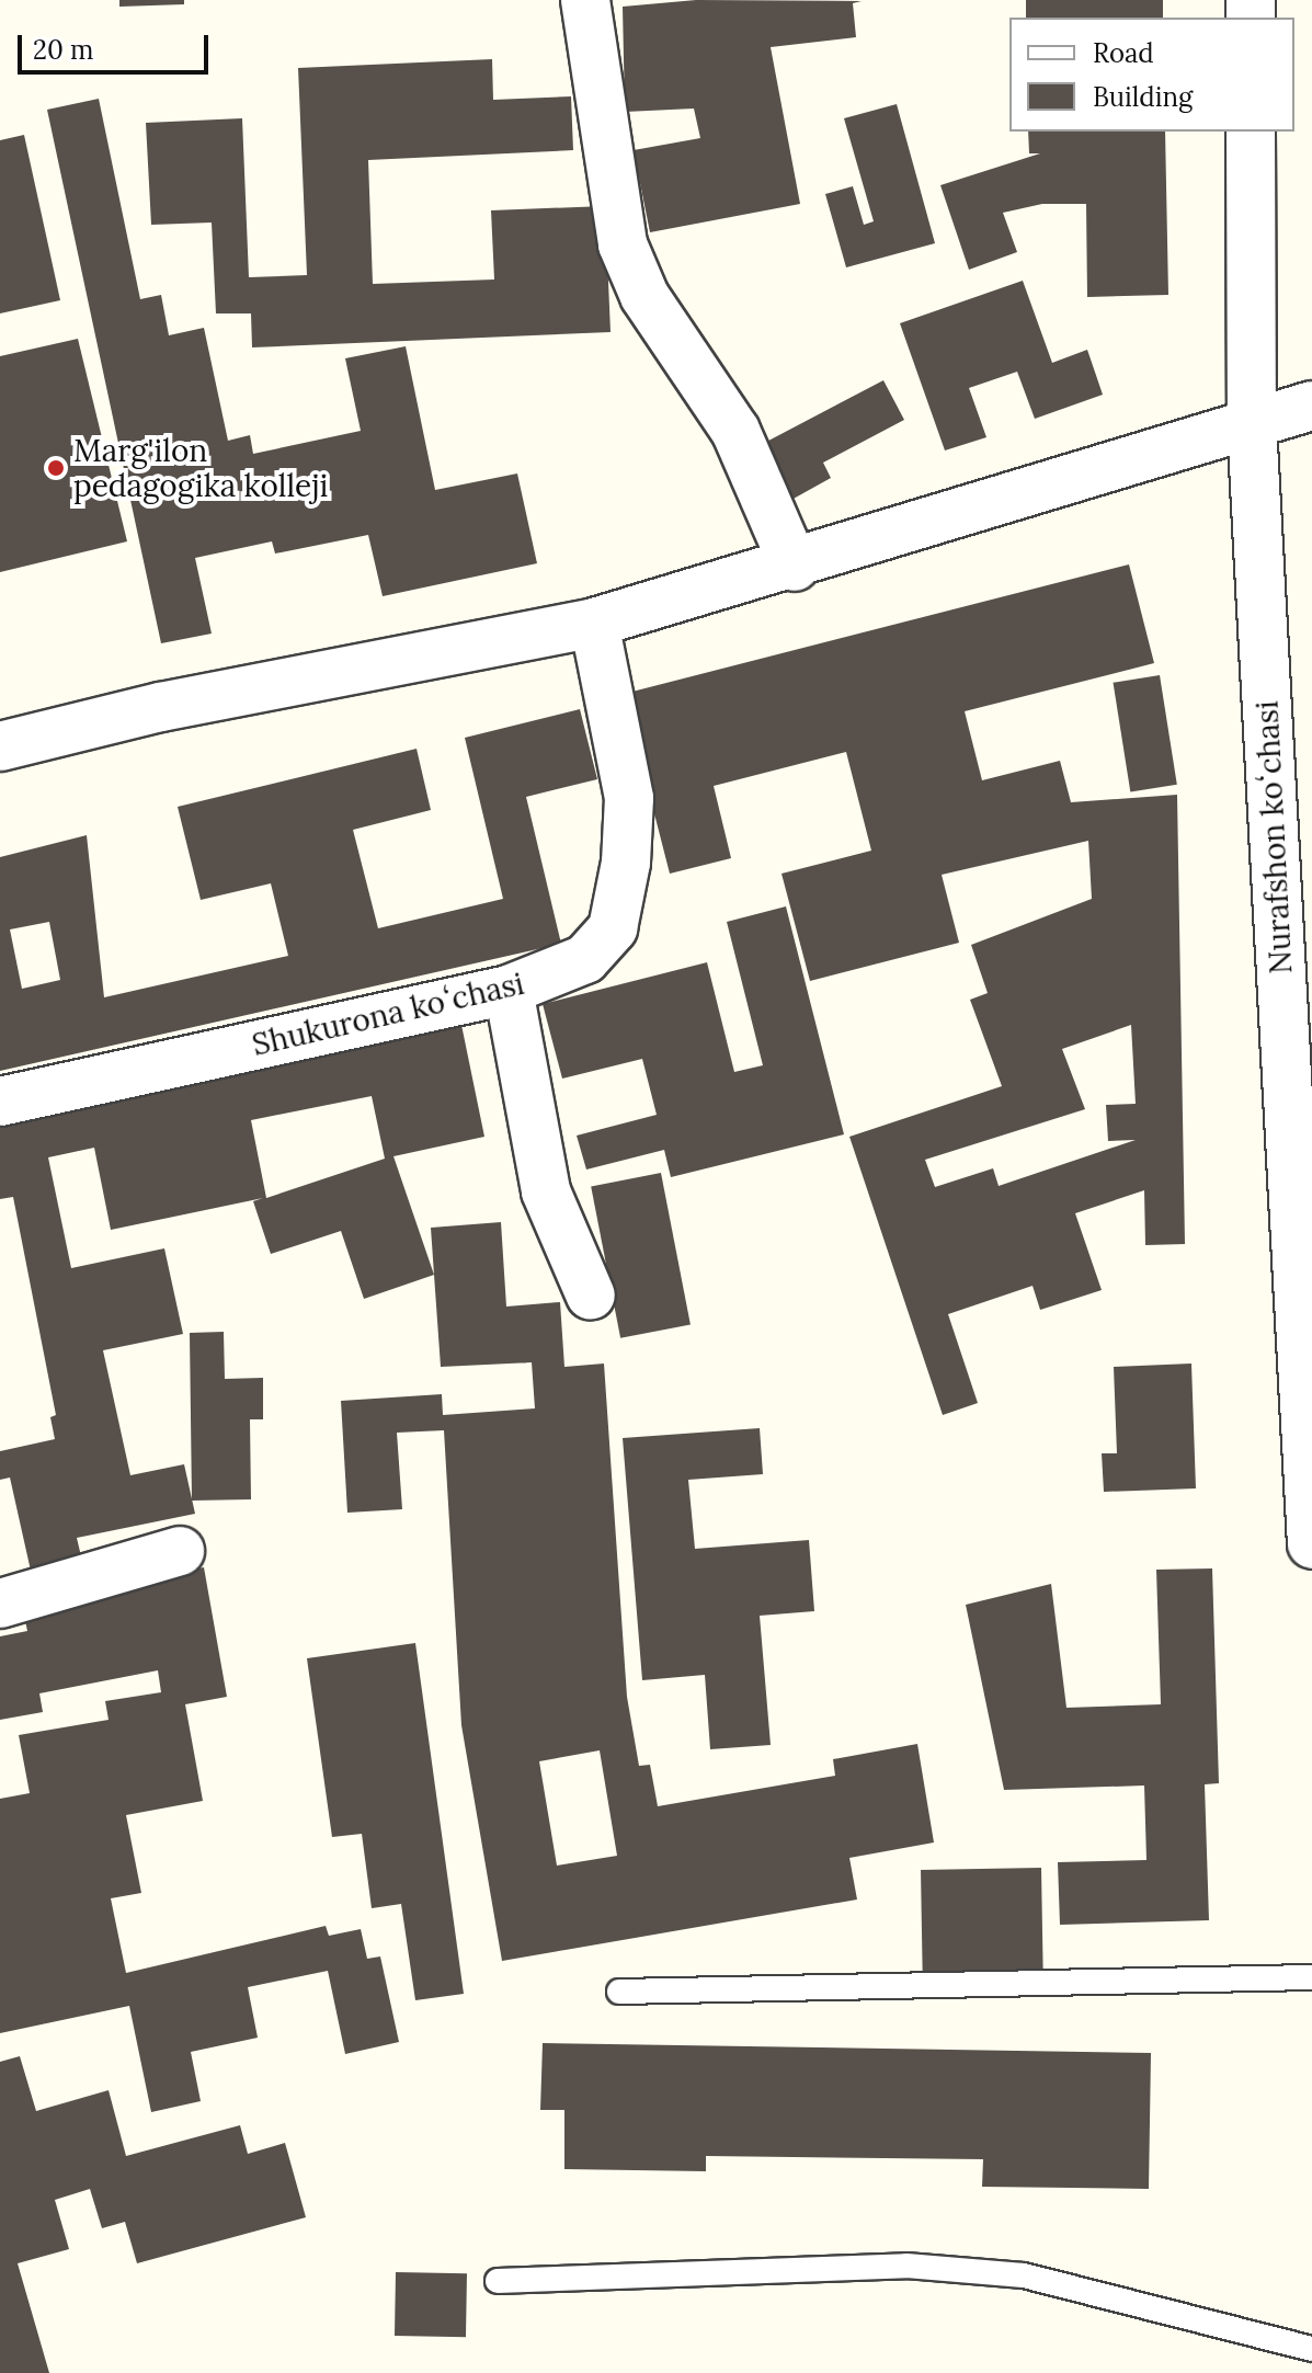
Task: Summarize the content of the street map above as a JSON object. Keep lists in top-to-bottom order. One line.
{"streets":{"street":["Nurafshon koʻchasi","Shukurona koʻchasi"]},"places":["Marg'ilon pedagogika kolleji"],"legend":["Road","Building"],"scale_bar":"20 m"}
